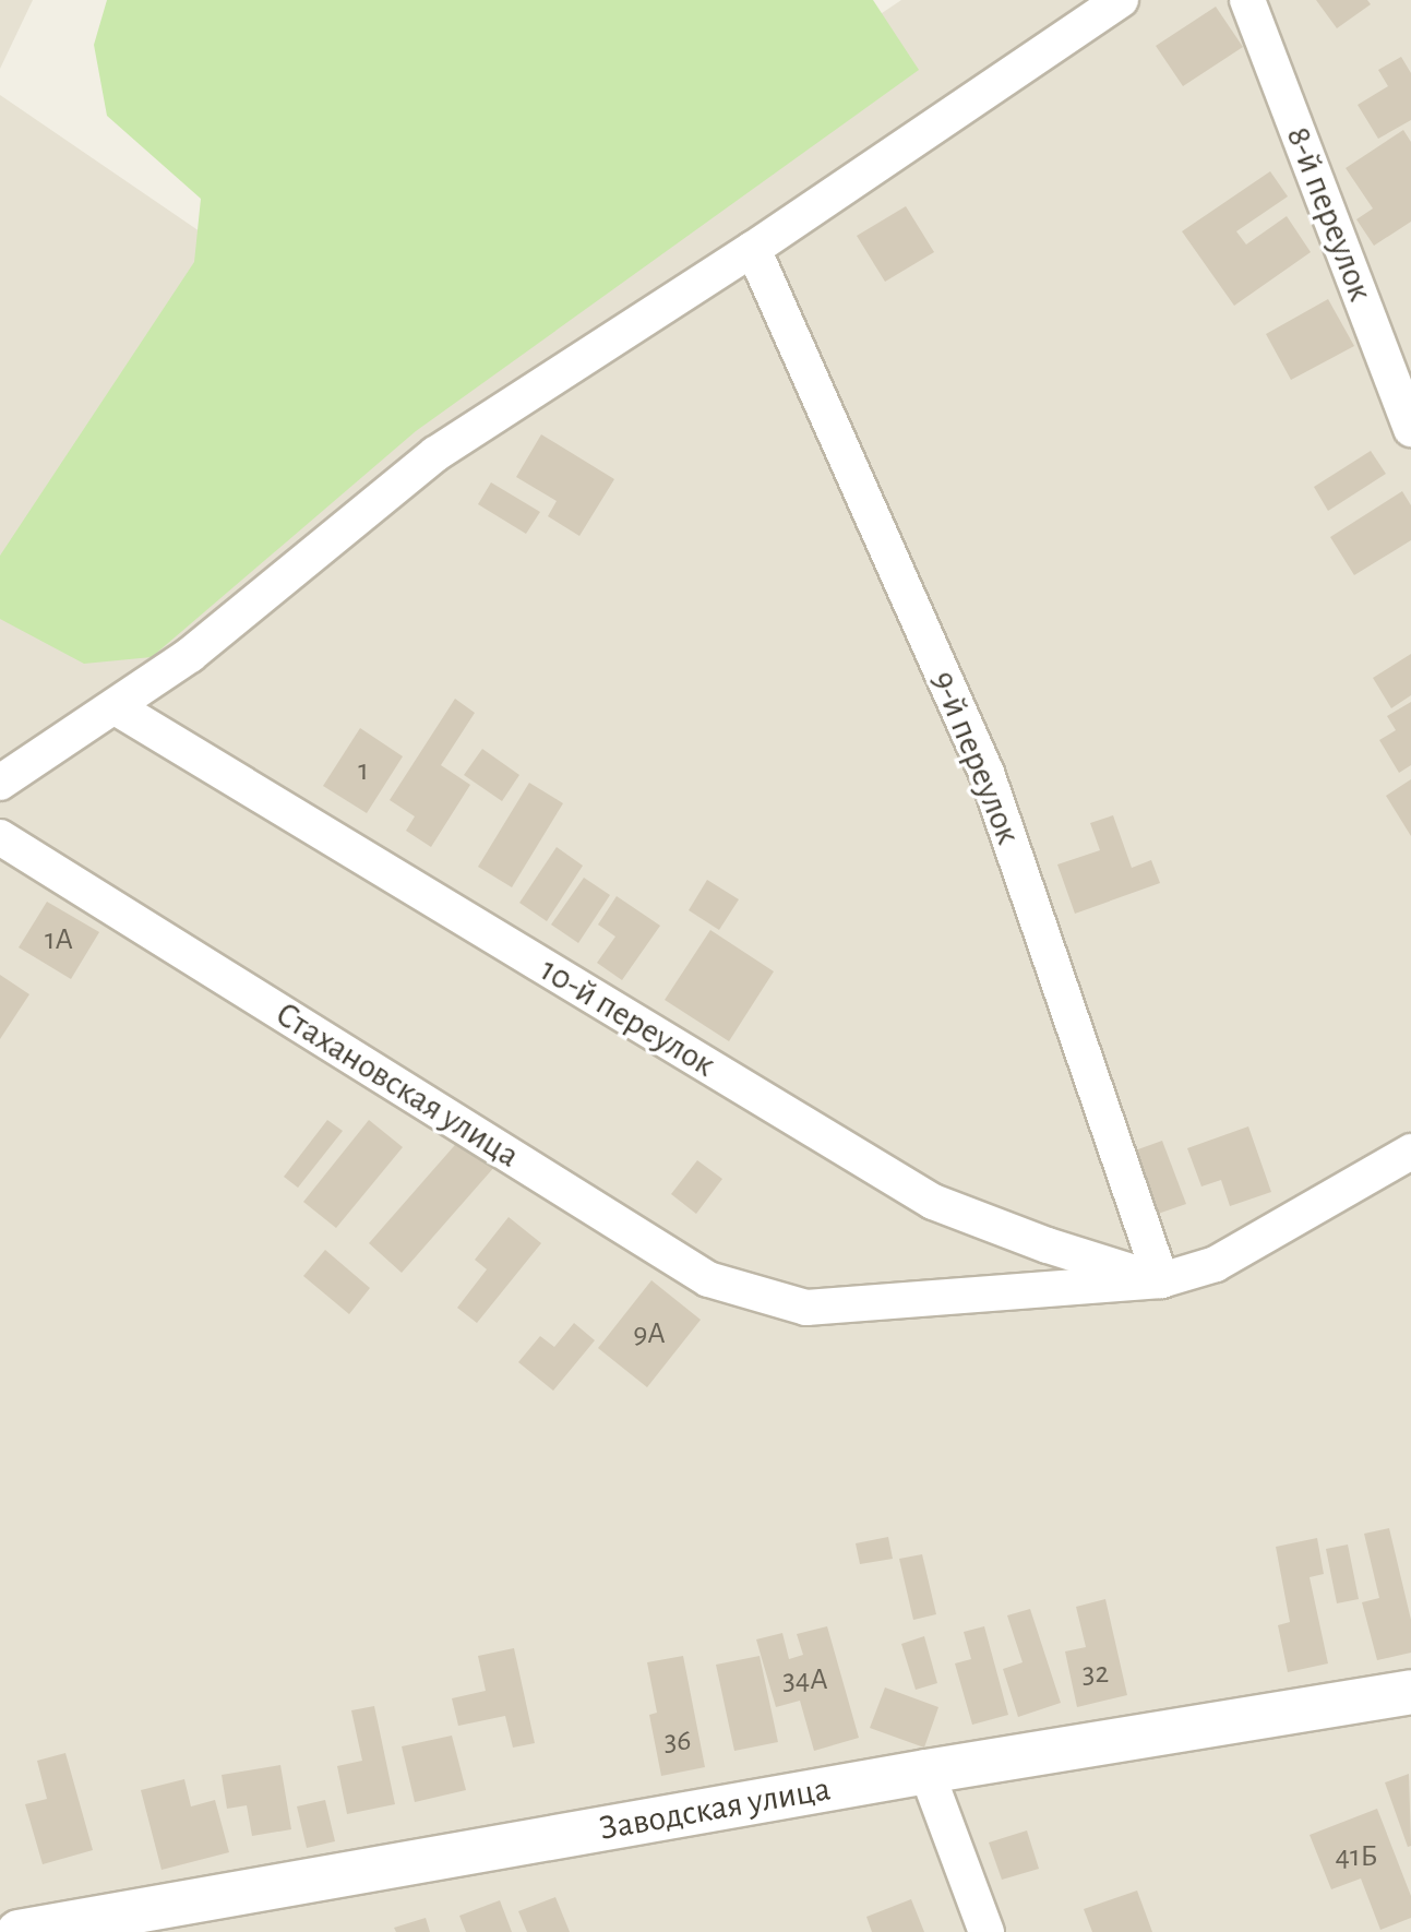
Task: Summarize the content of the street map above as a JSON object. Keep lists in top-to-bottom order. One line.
{"streets":{"street":["8-й переулок","9-й переулок","10-й переулок","Стахановская улица","Заводская улица"]},"crossings":[["9-й переулок","10-й переулок"],["9-й переулок","Стахановская улица"],["10-й переулок","Стахановская улица"]],"house_numbers":["1","1А","9А","32","34А","36","41Б"]}
